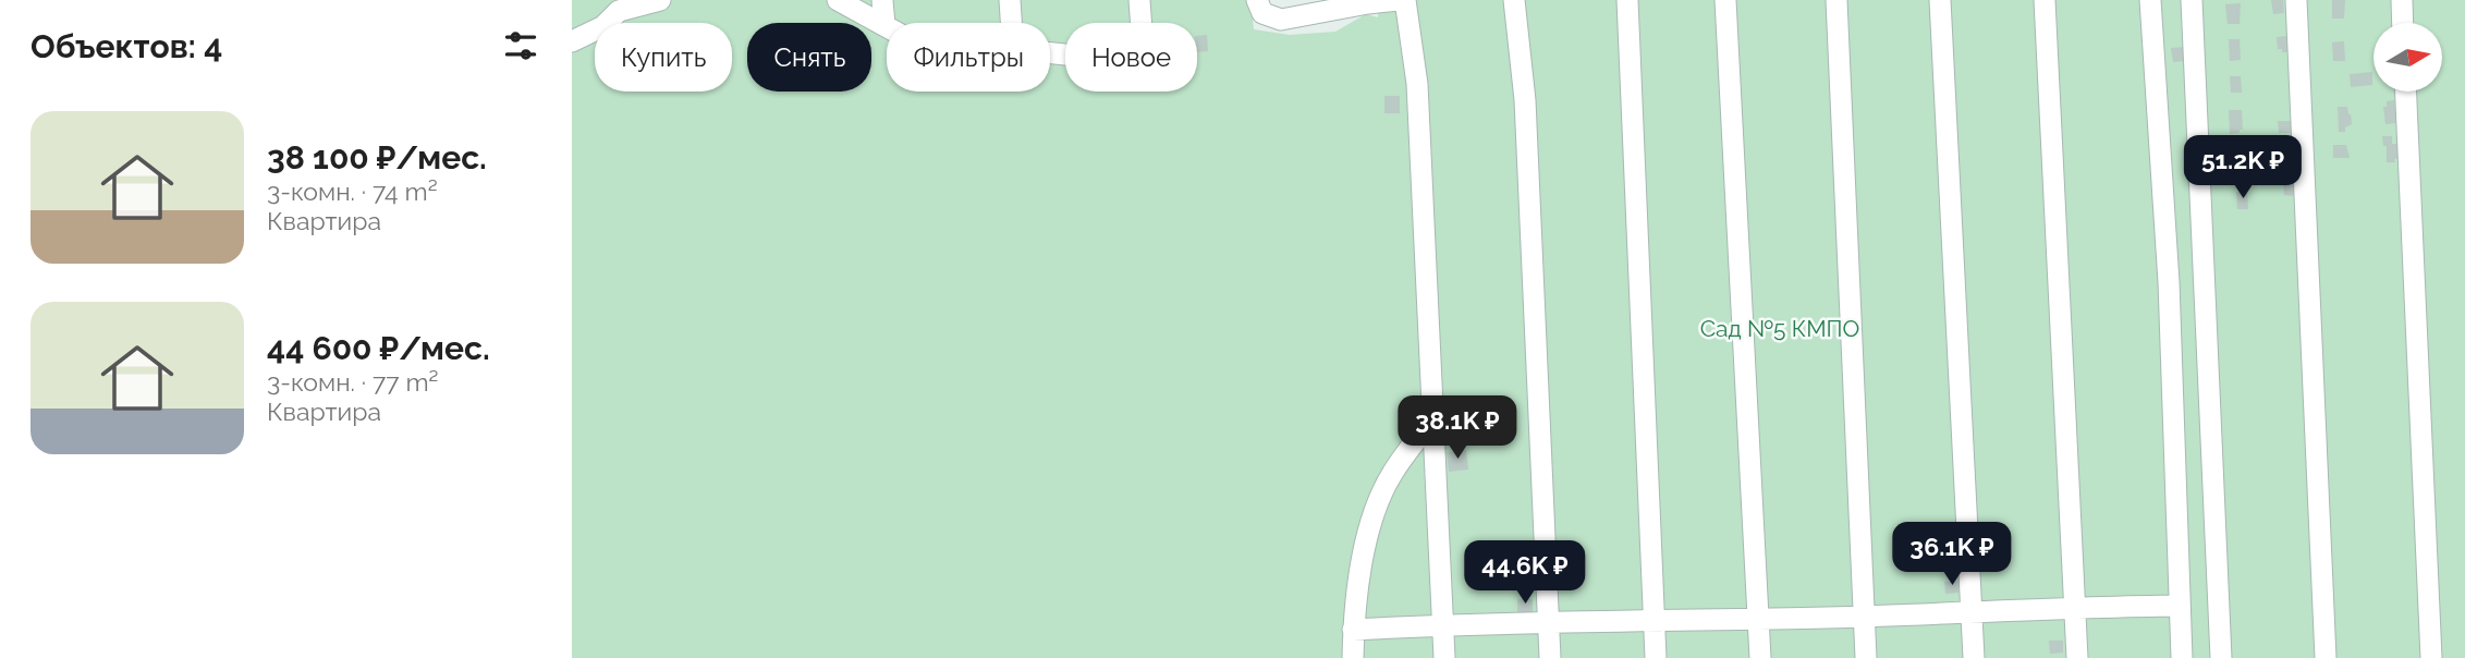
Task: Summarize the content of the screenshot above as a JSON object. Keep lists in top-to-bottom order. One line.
{"parks":["Сад №5 КМПО"],"north":"right","page":{"heading":"Объектов: 4","chip":["Купить","Снять","Фильтры","Новое"],"list":[{"name":"38 100 ₽/мес.","note":"3-комн. · 74 m² · Квартира"},{"name":"44 600 ₽/мес.","note":"3-комн. · 77 m² · Квартира"}],"price":["51.2K ₽","38.1K ₽","36.1K ₽","44.6K ₽"]}}
